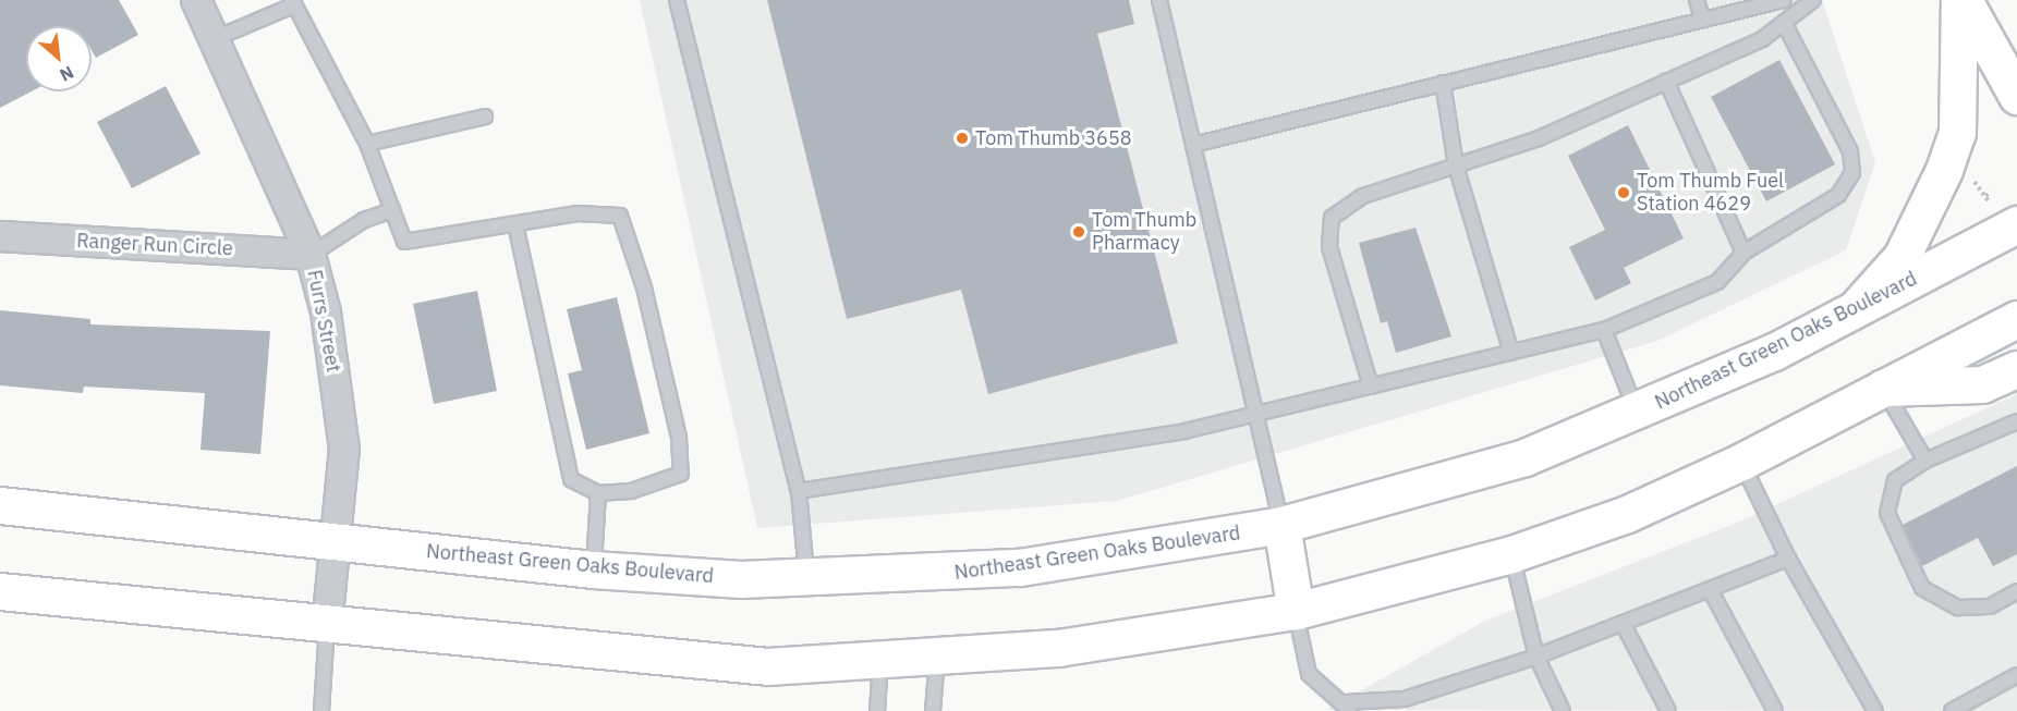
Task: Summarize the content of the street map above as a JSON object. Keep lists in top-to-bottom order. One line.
{"streets":{"main road":["Northeast Green Oaks Boulevard"],"street":["Ranger Run Circle","Furrs Street"]},"crossings":[["Ranger Run Circle","Furrs Street"],["Furrs Street","Northeast Green Oaks Boulevard"]],"places":["Tom Thumb 3658","Tom Thumb Fuel Station 4629","Tom Thumb Pharmacy"],"north":"bottom right"}
